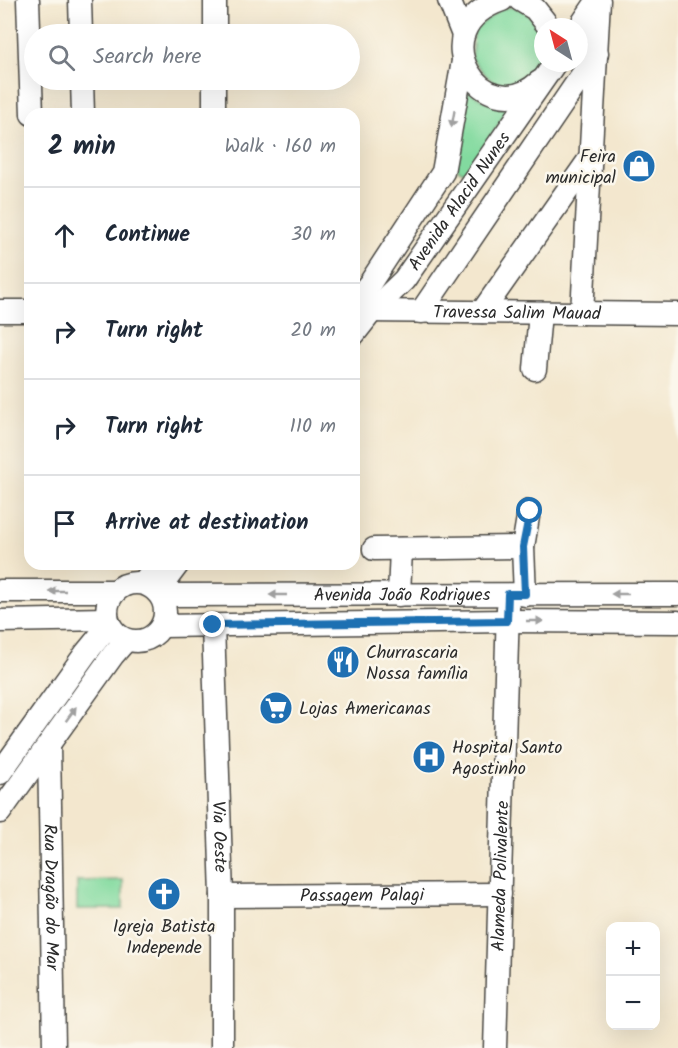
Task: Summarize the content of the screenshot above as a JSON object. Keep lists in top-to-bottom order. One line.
{"streets":{"street":["Avenida Alacid Nunes","Travessa Salim Mauad","Avenida João Rodrigues","Via Oeste","Alameda Polivalente","Passagem Palagi","Rua Dragão do Mar"]},"crossings":[["Avenida Alacid Nunes","Travessa Salim Mauad"],["Avenida João Rodrigues","Via Oeste"],["Avenida João Rodrigues","Alameda Polivalente"],["Via Oeste","Passagem Palagi"],["Alameda Polivalente","Passagem Palagi"]],"places":{"shop":["Feira municipal"],"restaurant":["Churrascaria Nossa família"],"supermarket":["Lojas Americanas"],"hospital":["Hospital Santo Agostinho"],"church":["Igreja Batista Independe"]},"north":"top left","page":{"search":"Search here","heading":["2 min","Walk · 160 m"],"list":[["Continue","30 m"],["Turn right","20 m"],["Turn right","110 m"],"Arrive at destination"],"map_buttons":["+","−"]}}
